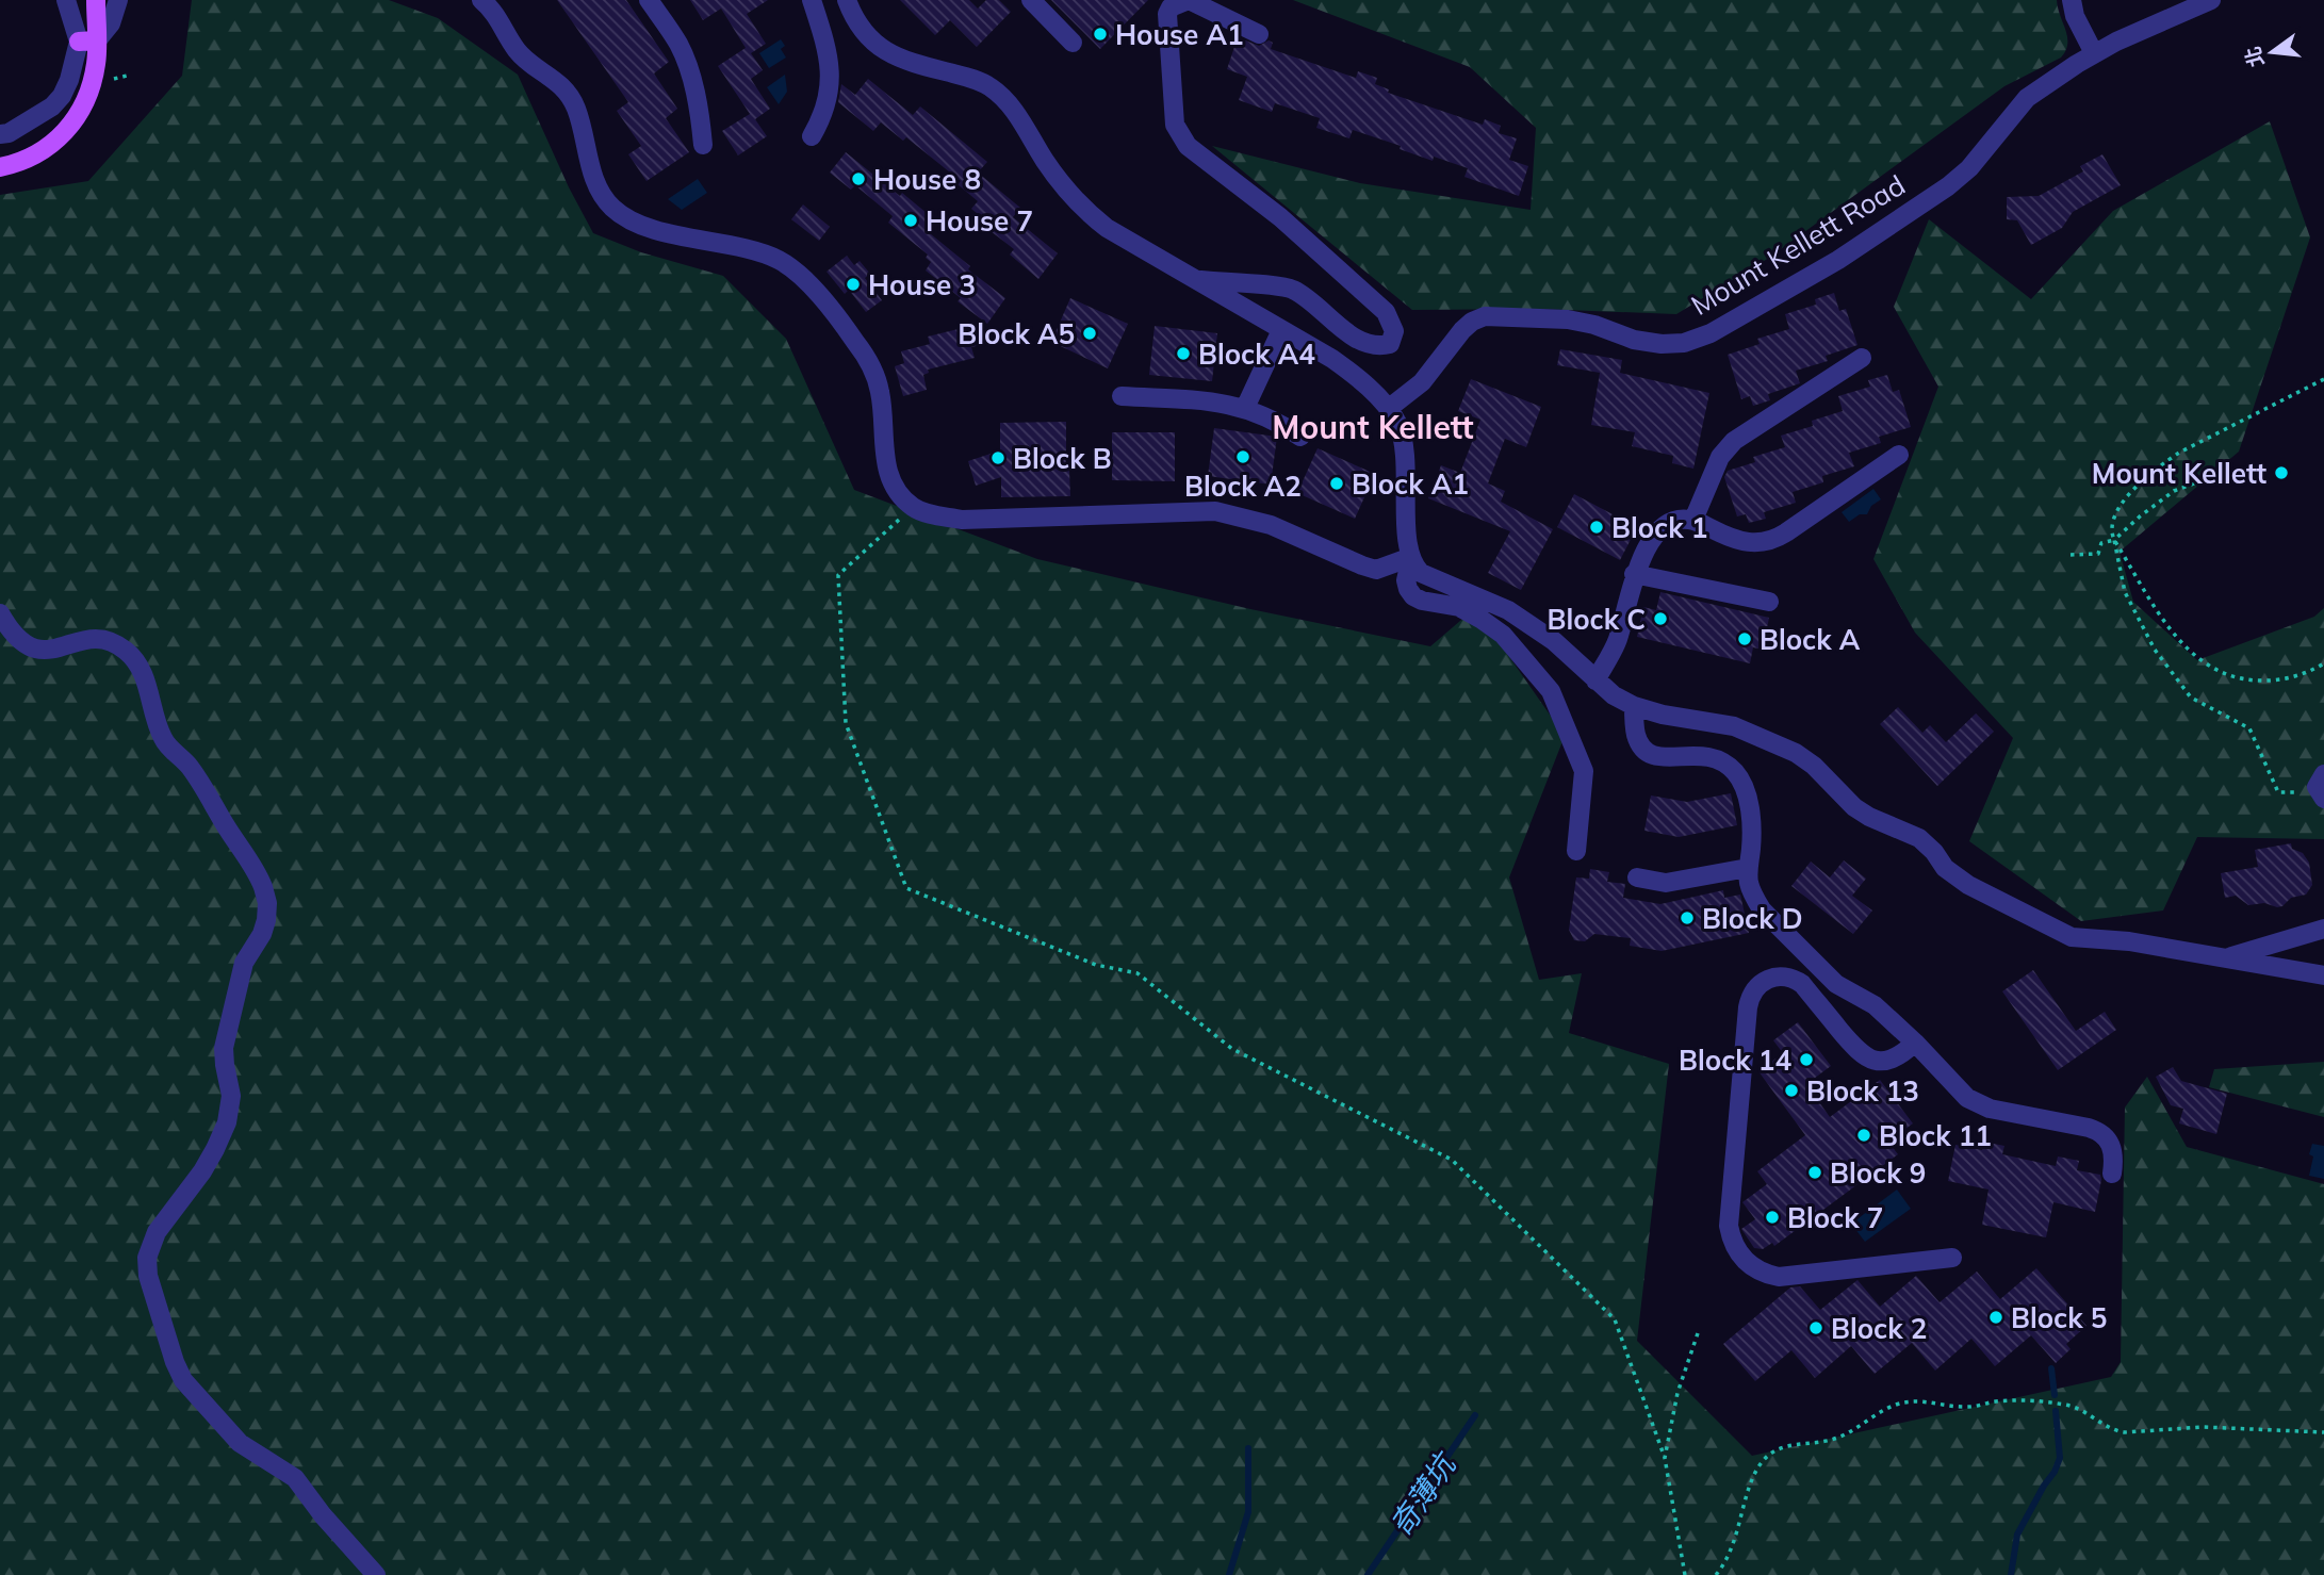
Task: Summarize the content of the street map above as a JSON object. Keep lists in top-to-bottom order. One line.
{"streets":{"street":["Mount Kellett Road"]},"districts":["Mount Kellett"],"water":["奇薄坑"],"places":["House A1","House 8","House 7","House 3","Block A5","Block A4","Block A2","Block B","Mount Kellett","Block A1","Block 1","Block C","Block A","Block D","Block 14","Block 13","Block 11","Block 9","Block 7","Block 5","Block 2"],"north":"left"}
